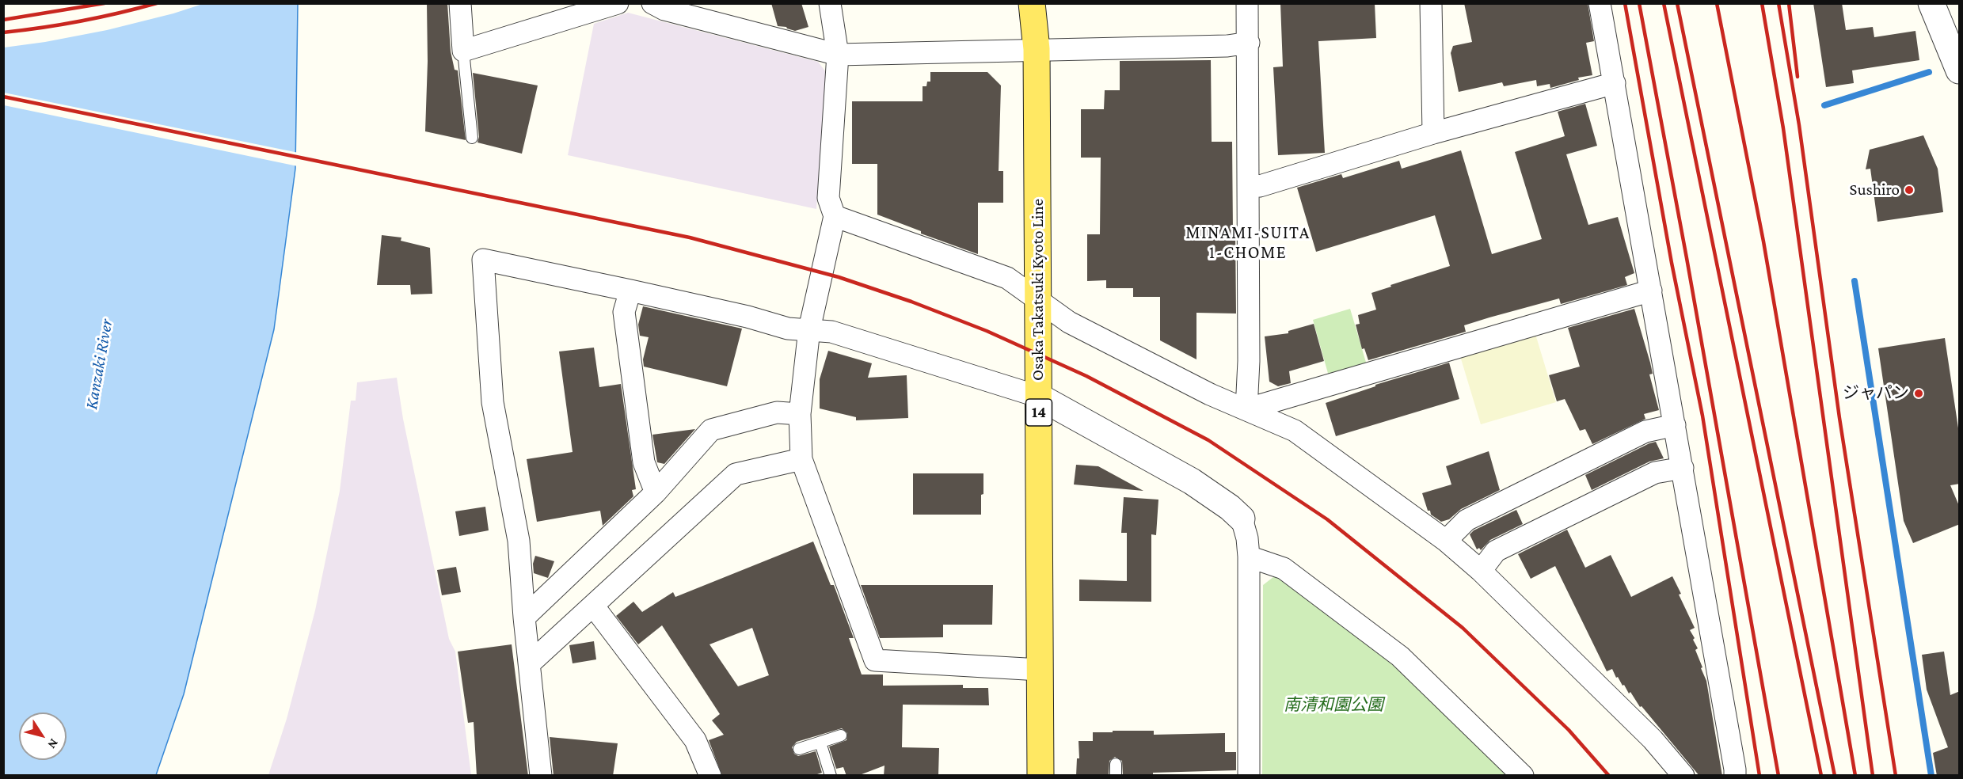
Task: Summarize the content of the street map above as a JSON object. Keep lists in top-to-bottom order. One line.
{"streets":{"main road":["Osaka Takatsuki Kyoto Line","14"]},"districts":["MINAMI-SUITA 1-CHOME"],"water":["Kanzaki River"],"parks":["南清和園公園"],"places":["Sushiro","ジャパン"],"north":"bottom right"}
